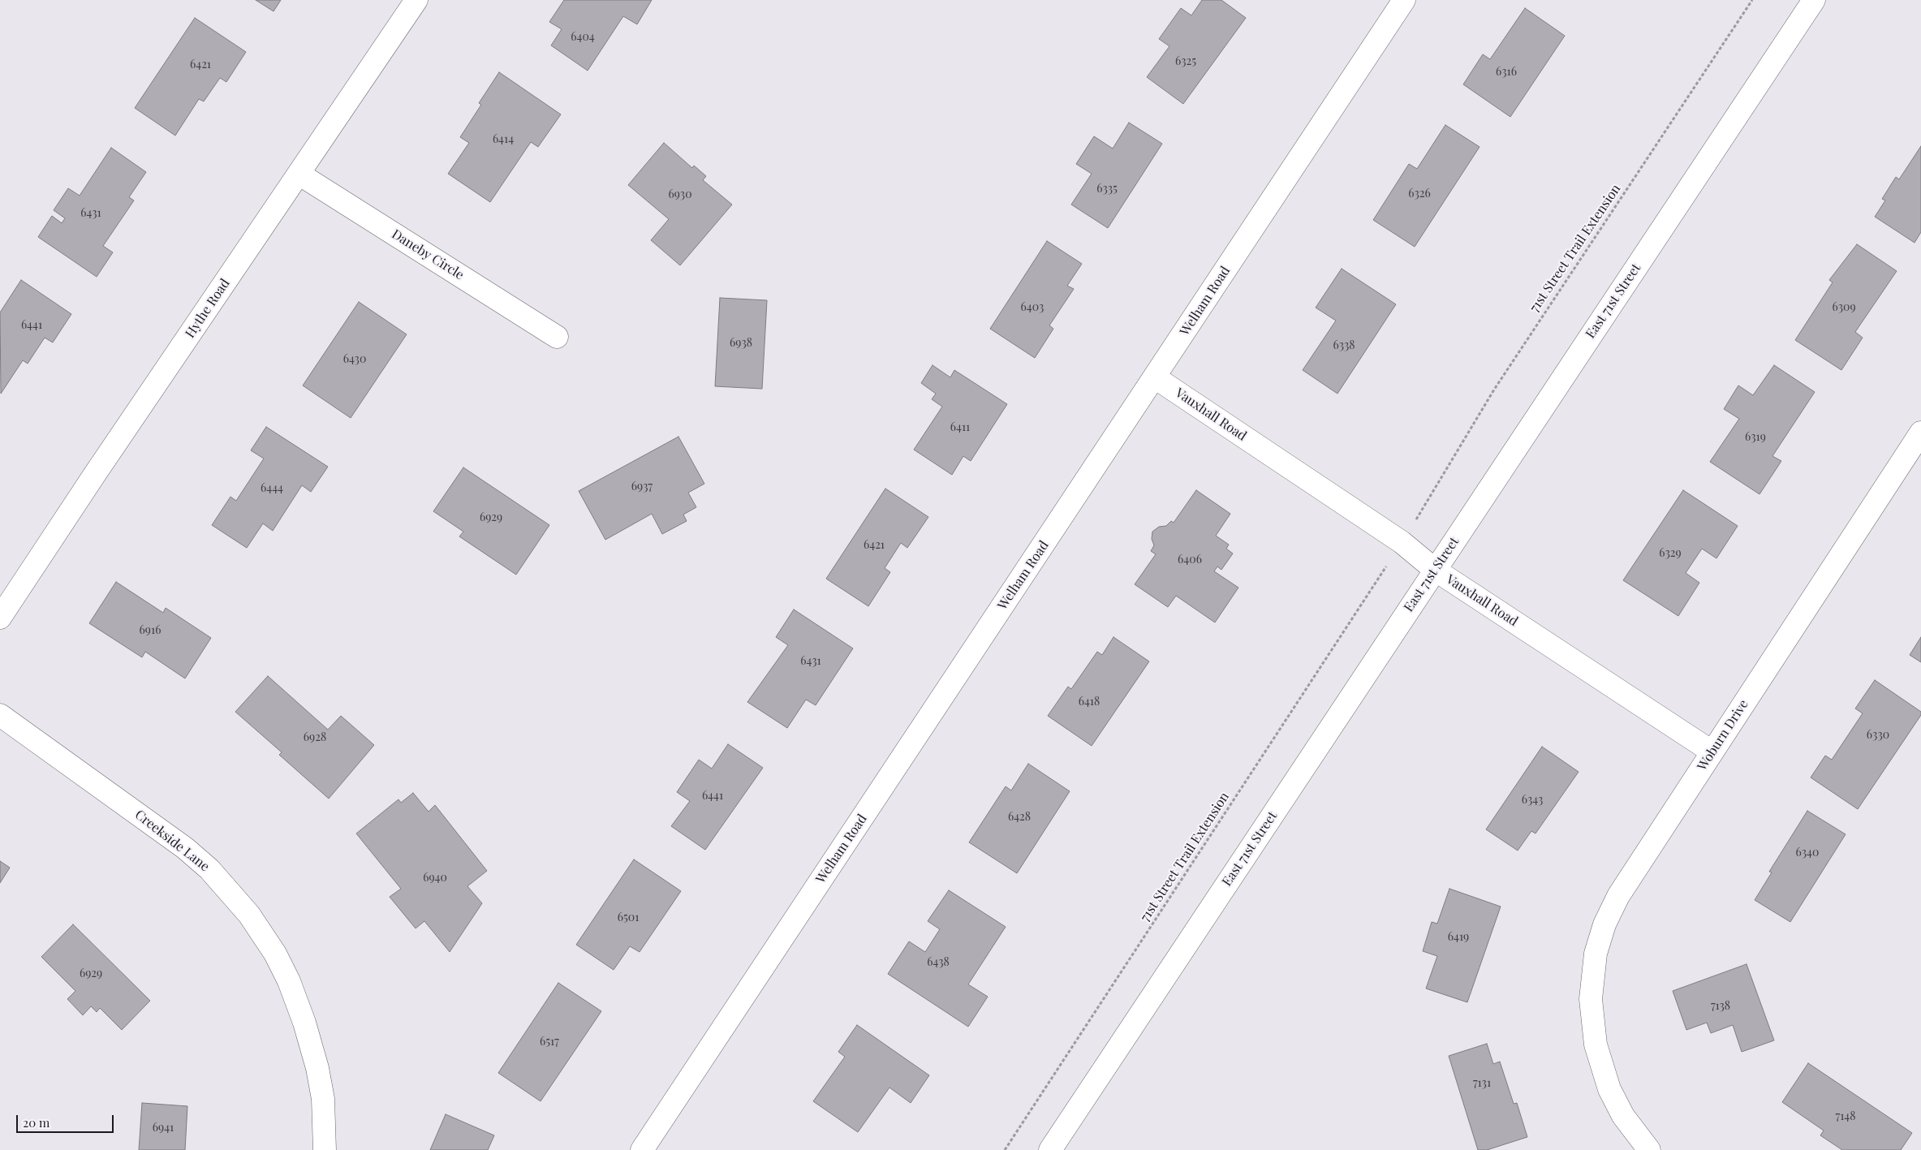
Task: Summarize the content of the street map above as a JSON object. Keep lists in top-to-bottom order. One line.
{"streets":{"street":["Daneby Circle","Welham Road","East 71st Street","Hythe Road","Vauxhall Road","Woburn Drive","Creekside Lane"],"path":["71st Street Trail Extension"]},"crossings":[["Daneby Circle","Hythe Road"],["Welham Road","Vauxhall Road"],["East 71st Street","Vauxhall Road"],["Vauxhall Road","Woburn Drive"]],"house_numbers":["6404","6325","6421","6316","6414","6335","6326","6930","6431","6403","6309","6441","6938","6338","6430","6411","6319","6937","6444","6929","6421","6329","6406","6916","6431","6418","6330","6928","6441","6343","6428","6340","6940","6501","6419","6438","6929","7138","6517","7131","7148","6941"],"scale_bar":"20 m"}
